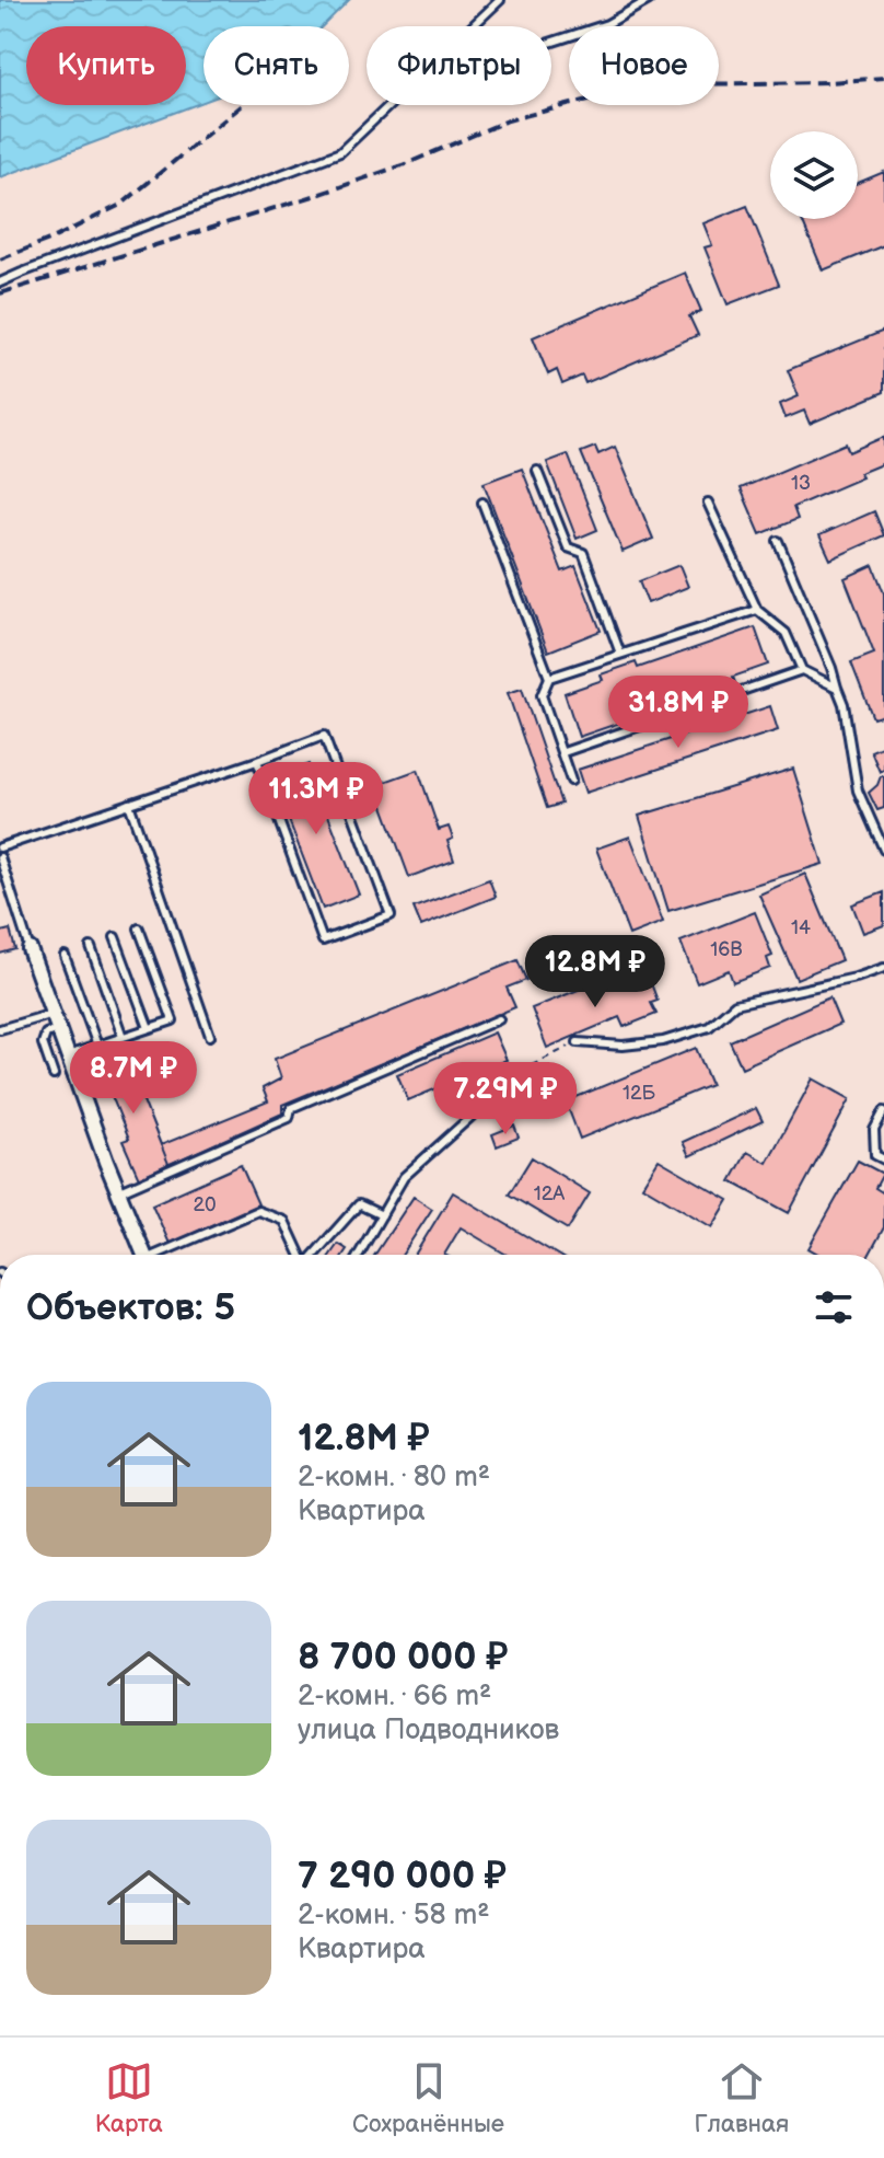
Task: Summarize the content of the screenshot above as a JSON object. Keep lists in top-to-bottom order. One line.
{"house_numbers":["13","14","16В","12Б","12А","20"],"page":{"chip":["Купить","Снять","Фильтры","Новое"],"price":["31.8M ₽","11.3M ₽","12.8M ₽","8.7M ₽","7.29M ₽"],"heading":"Объектов: 5","list":[{"name":"12.8M ₽","note":"2-комн. · 80 m² · Квартира"},{"name":"8 700 000 ₽","note":"2-комн. · 66 m² · улица Подводников"},{"name":"7 290 000 ₽","note":"2-комн. · 58 m² · Квартира"}],"tabs":["Карта","Сохранённые","Главная"]}}
